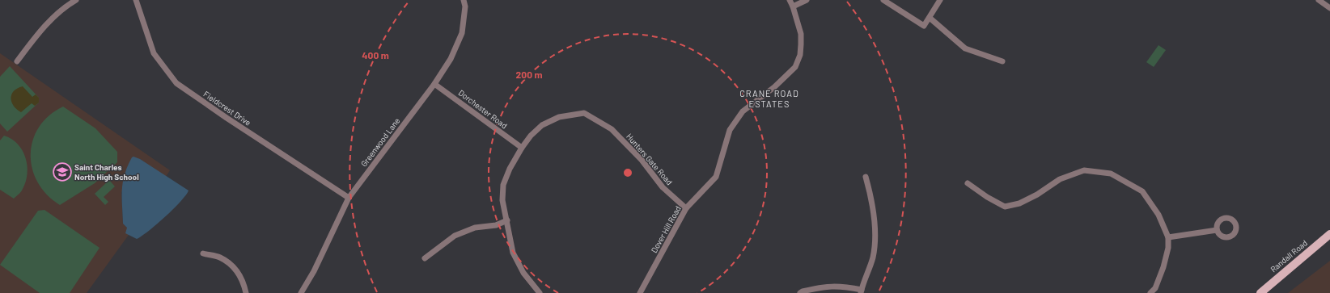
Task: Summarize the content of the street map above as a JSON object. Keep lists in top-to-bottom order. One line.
{"streets":{"main road":["Randall Road"],"street":["Fieldcrest Drive","Dorchester Road","Greenwood Lane","Hunters Gate Road","Dover Hill Road"]},"crossings":[["Fieldcrest Drive","Greenwood Lane"],["Dorchester Road","Greenwood Lane"],["Dorchester Road","Hunters Gate Road"],["Hunters Gate Road","Dover Hill Road"]],"districts":["CRANE ROAD ESTATES"],"places":{"school or university":["Saint Charles North High School"]},"rings":["400 m","200 m"]}
